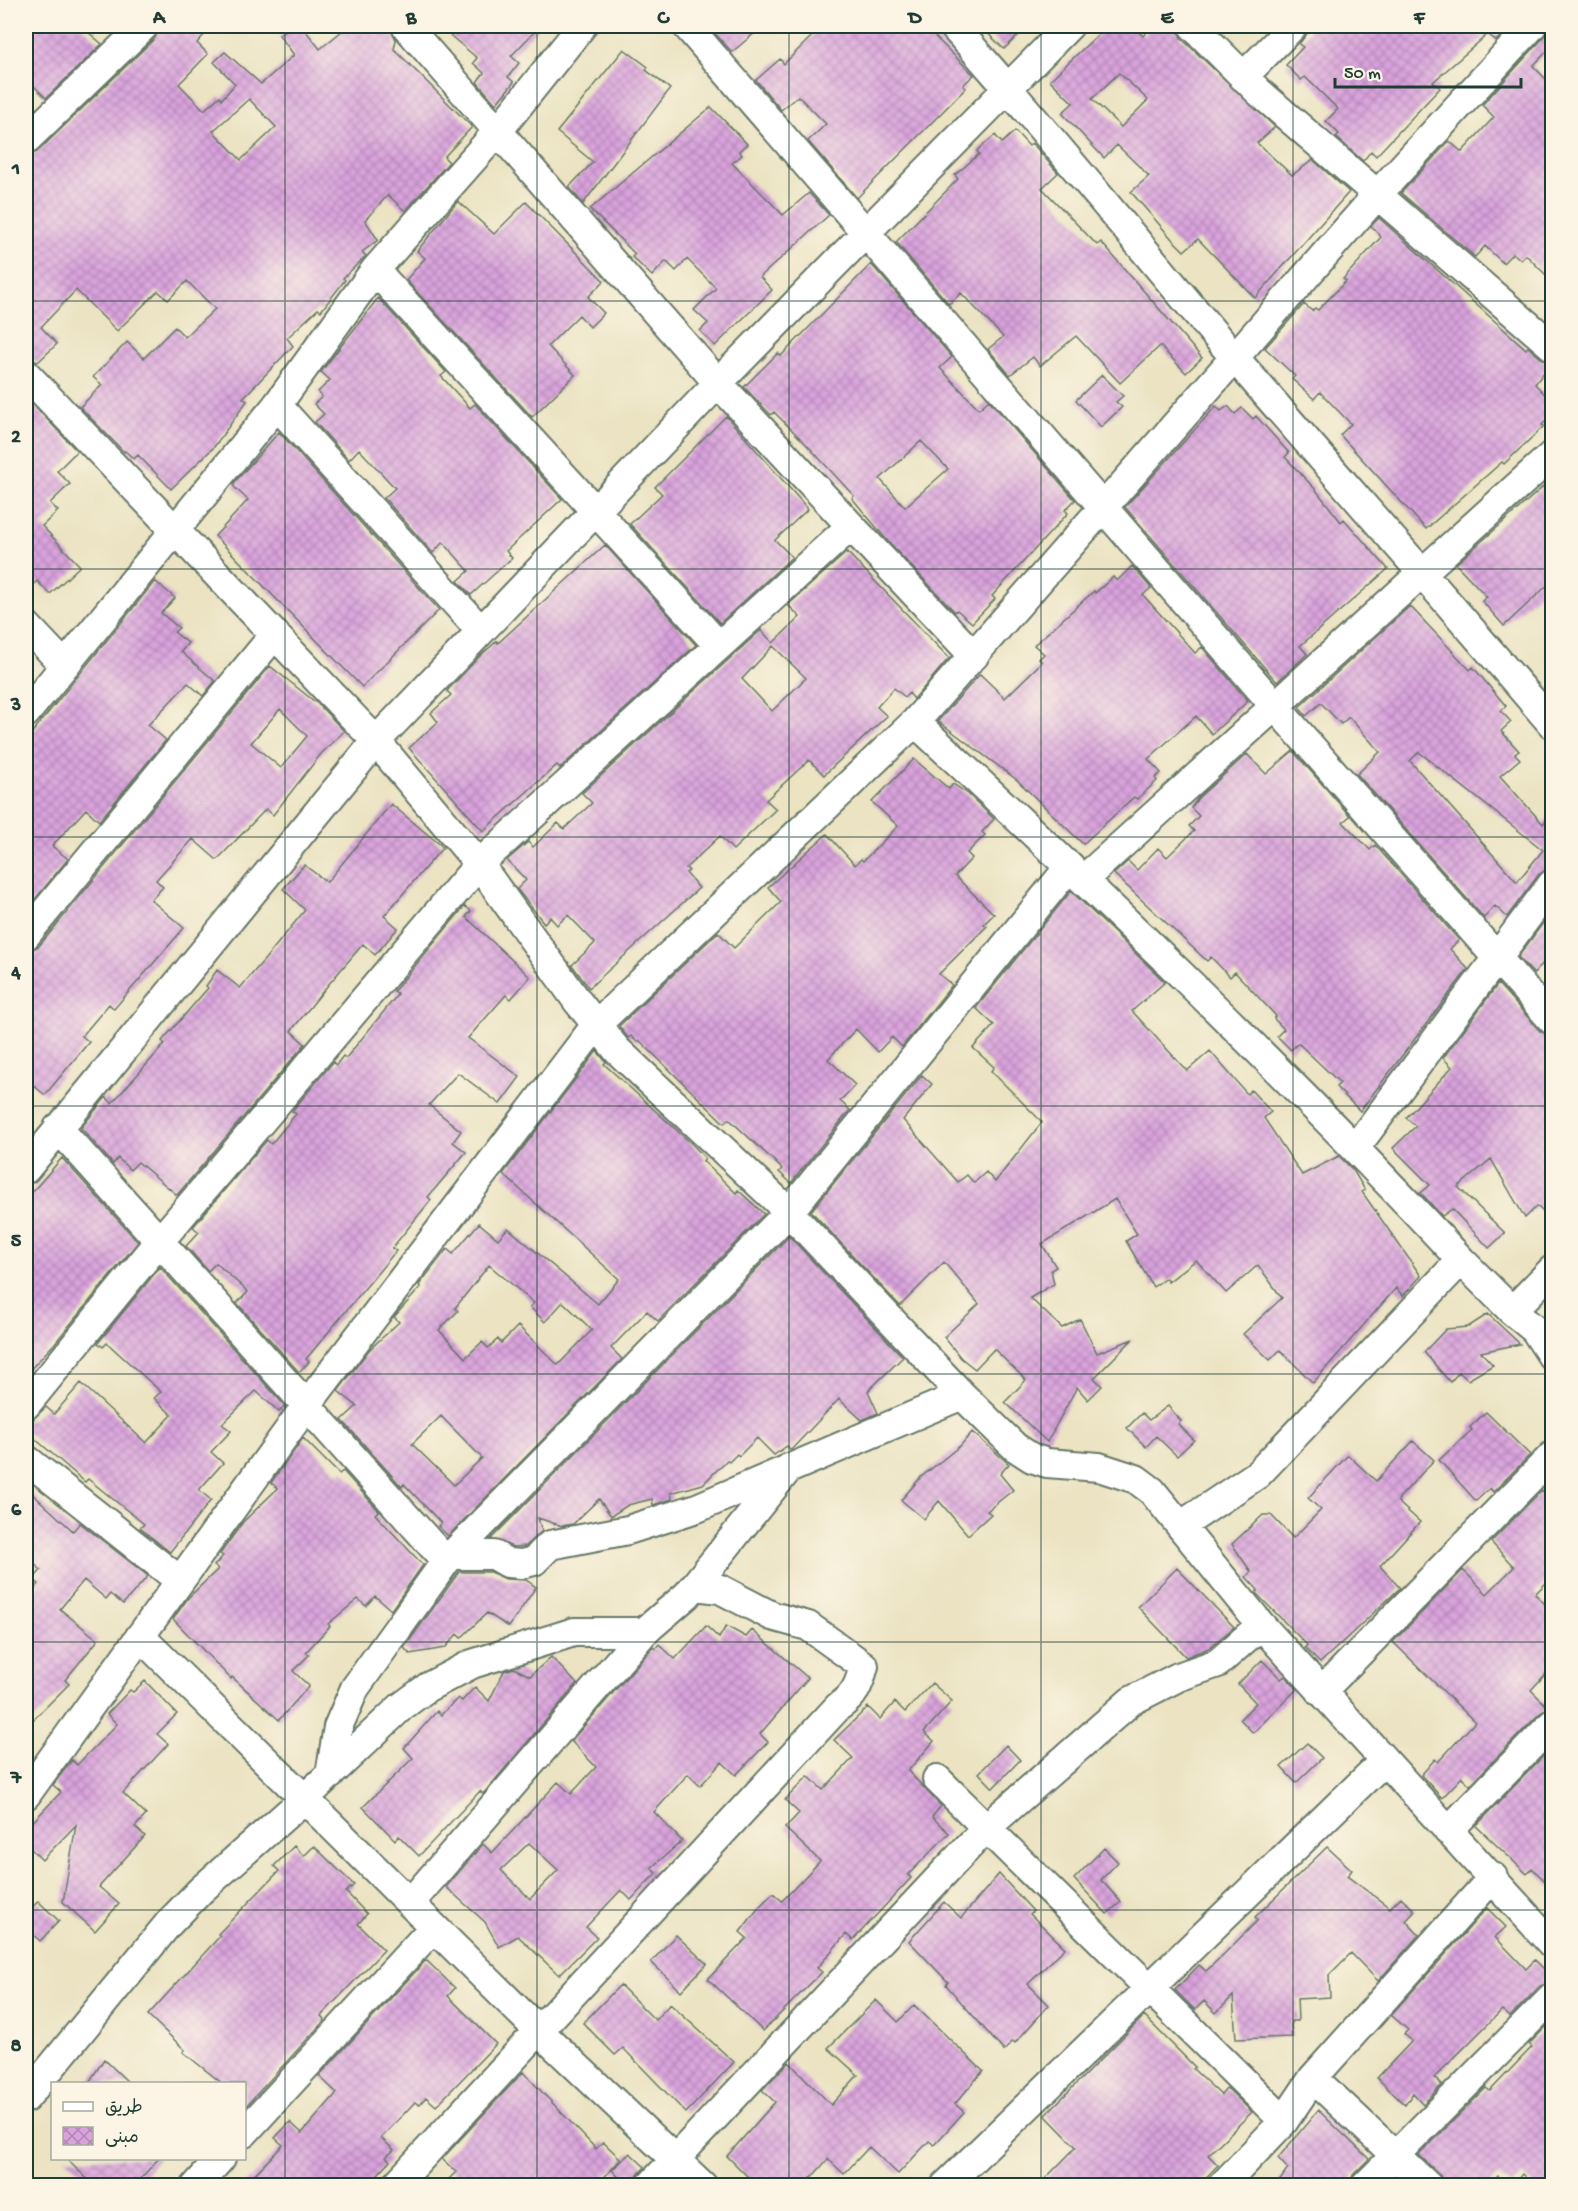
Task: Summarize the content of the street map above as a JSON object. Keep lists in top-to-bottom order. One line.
{"legend":["طريق","مبنى"],"scale_bar":"50 m","grid":{"columns":["A","B","C","D","E","F"],"rows":["1","2","3","4","5","6","7","8"]}}
